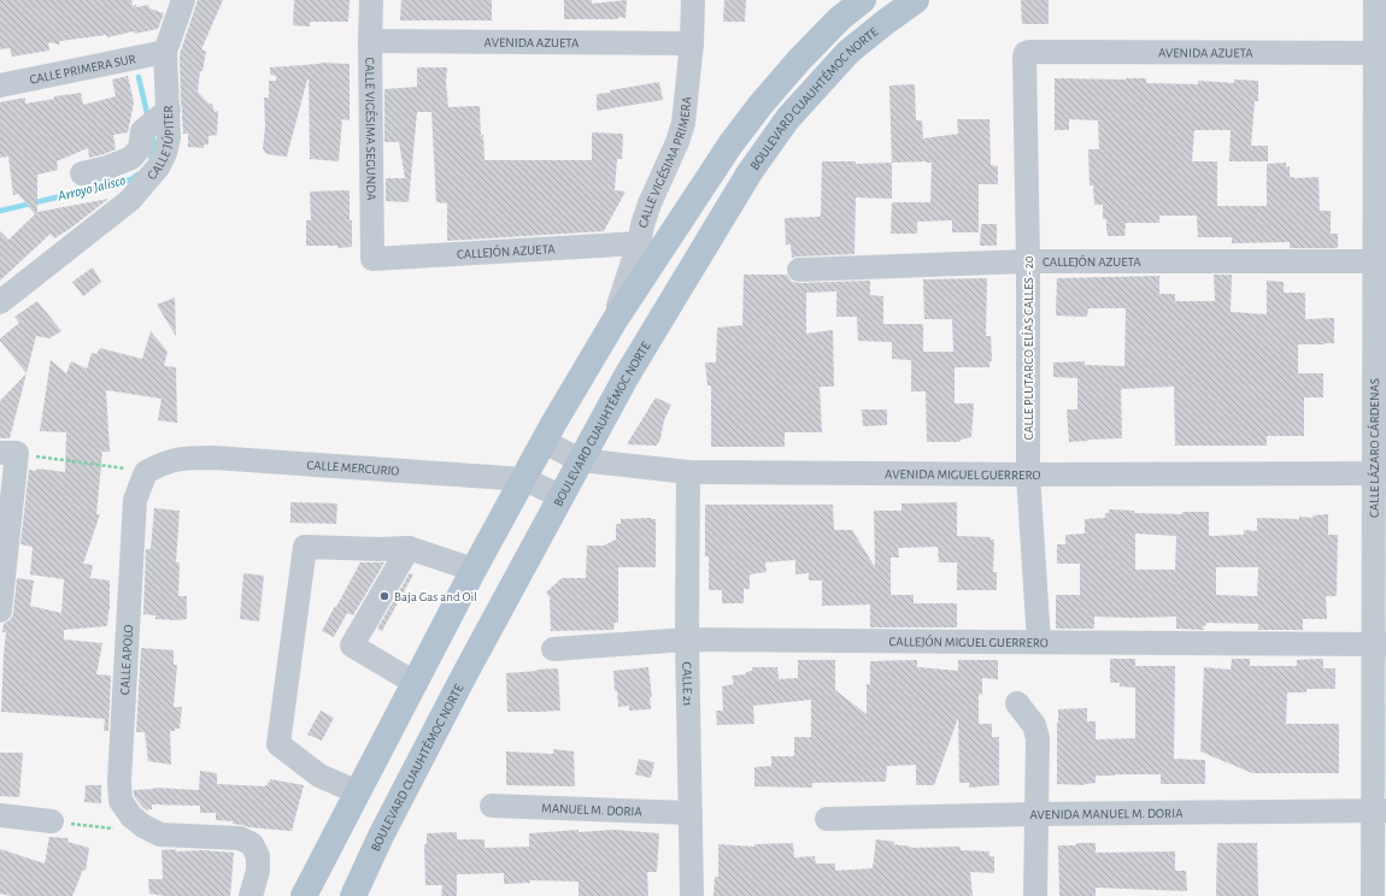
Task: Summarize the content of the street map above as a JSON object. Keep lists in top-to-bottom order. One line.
{"streets":{"main road":["BOULEVARD CUAUHTÉMOC NORTE"],"street":["AVENIDA AZUETA","CALLE PRIMERA SUR","CALLE VIGÉSIMA SEGUNDA","CALLE JÚPITER","CALLE VIGÉSIMA PRIMERA","CALLEJÓN AZUETA","CALLE PLUTARCO ELÍAS CALLES - 20","CALLE LÁZARO CÁRDENAS","CALLE MERCURIO","AVENIDA MIGUEL GUERRERO","CALLEJÓN MIGUEL GUERRERO","CALLE APOLO","CALLE 21","MANUEL M. DORIA","AVENIDA MANUEL M. DORIA"]},"crossings":[["AVENIDA AZUETA","CALLE VIGÉSIMA SEGUNDA"],["AVENIDA AZUETA","CALLE VIGÉSIMA PRIMERA"],["AVENIDA AZUETA","CALLE PLUTARCO ELÍAS CALLES - 20"],["AVENIDA AZUETA","CALLE LÁZARO CÁRDENAS"],["CALLE PRIMERA SUR","CALLE JÚPITER"],["BOULEVARD CUAUHTÉMOC NORTE","CALLE MERCURIO"],["BOULEVARD CUAUHTÉMOC NORTE","AVENIDA MIGUEL GUERRERO"],["CALLE VIGÉSIMA SEGUNDA","CALLEJÓN AZUETA"],["CALLE VIGÉSIMA PRIMERA","CALLEJÓN AZUETA"],["CALLEJÓN AZUETA","CALLE PLUTARCO ELÍAS CALLES - 20"],["CALLEJÓN AZUETA","CALLE LÁZARO CÁRDENAS"],["CALLE PLUTARCO ELÍAS CALLES - 20","AVENIDA MIGUEL GUERRERO"],["CALLE PLUTARCO ELÍAS CALLES - 20","CALLEJÓN MIGUEL GUERRERO"],["CALLE LÁZARO CÁRDENAS","AVENIDA MIGUEL GUERRERO"],["CALLE LÁZARO CÁRDENAS","CALLEJÓN MIGUEL GUERRERO"],["CALLE LÁZARO CÁRDENAS","AVENIDA MANUEL M. DORIA"],["CALLE MERCURIO","CALLE APOLO"],["AVENIDA MIGUEL GUERRERO","CALLE 21"],["CALLEJÓN MIGUEL GUERRERO","CALLE 21"],["CALLE 21","MANUEL M. DORIA"]],"water":["Arroyo Jalisco"],"places":["Baja Gas and Oil"]}
